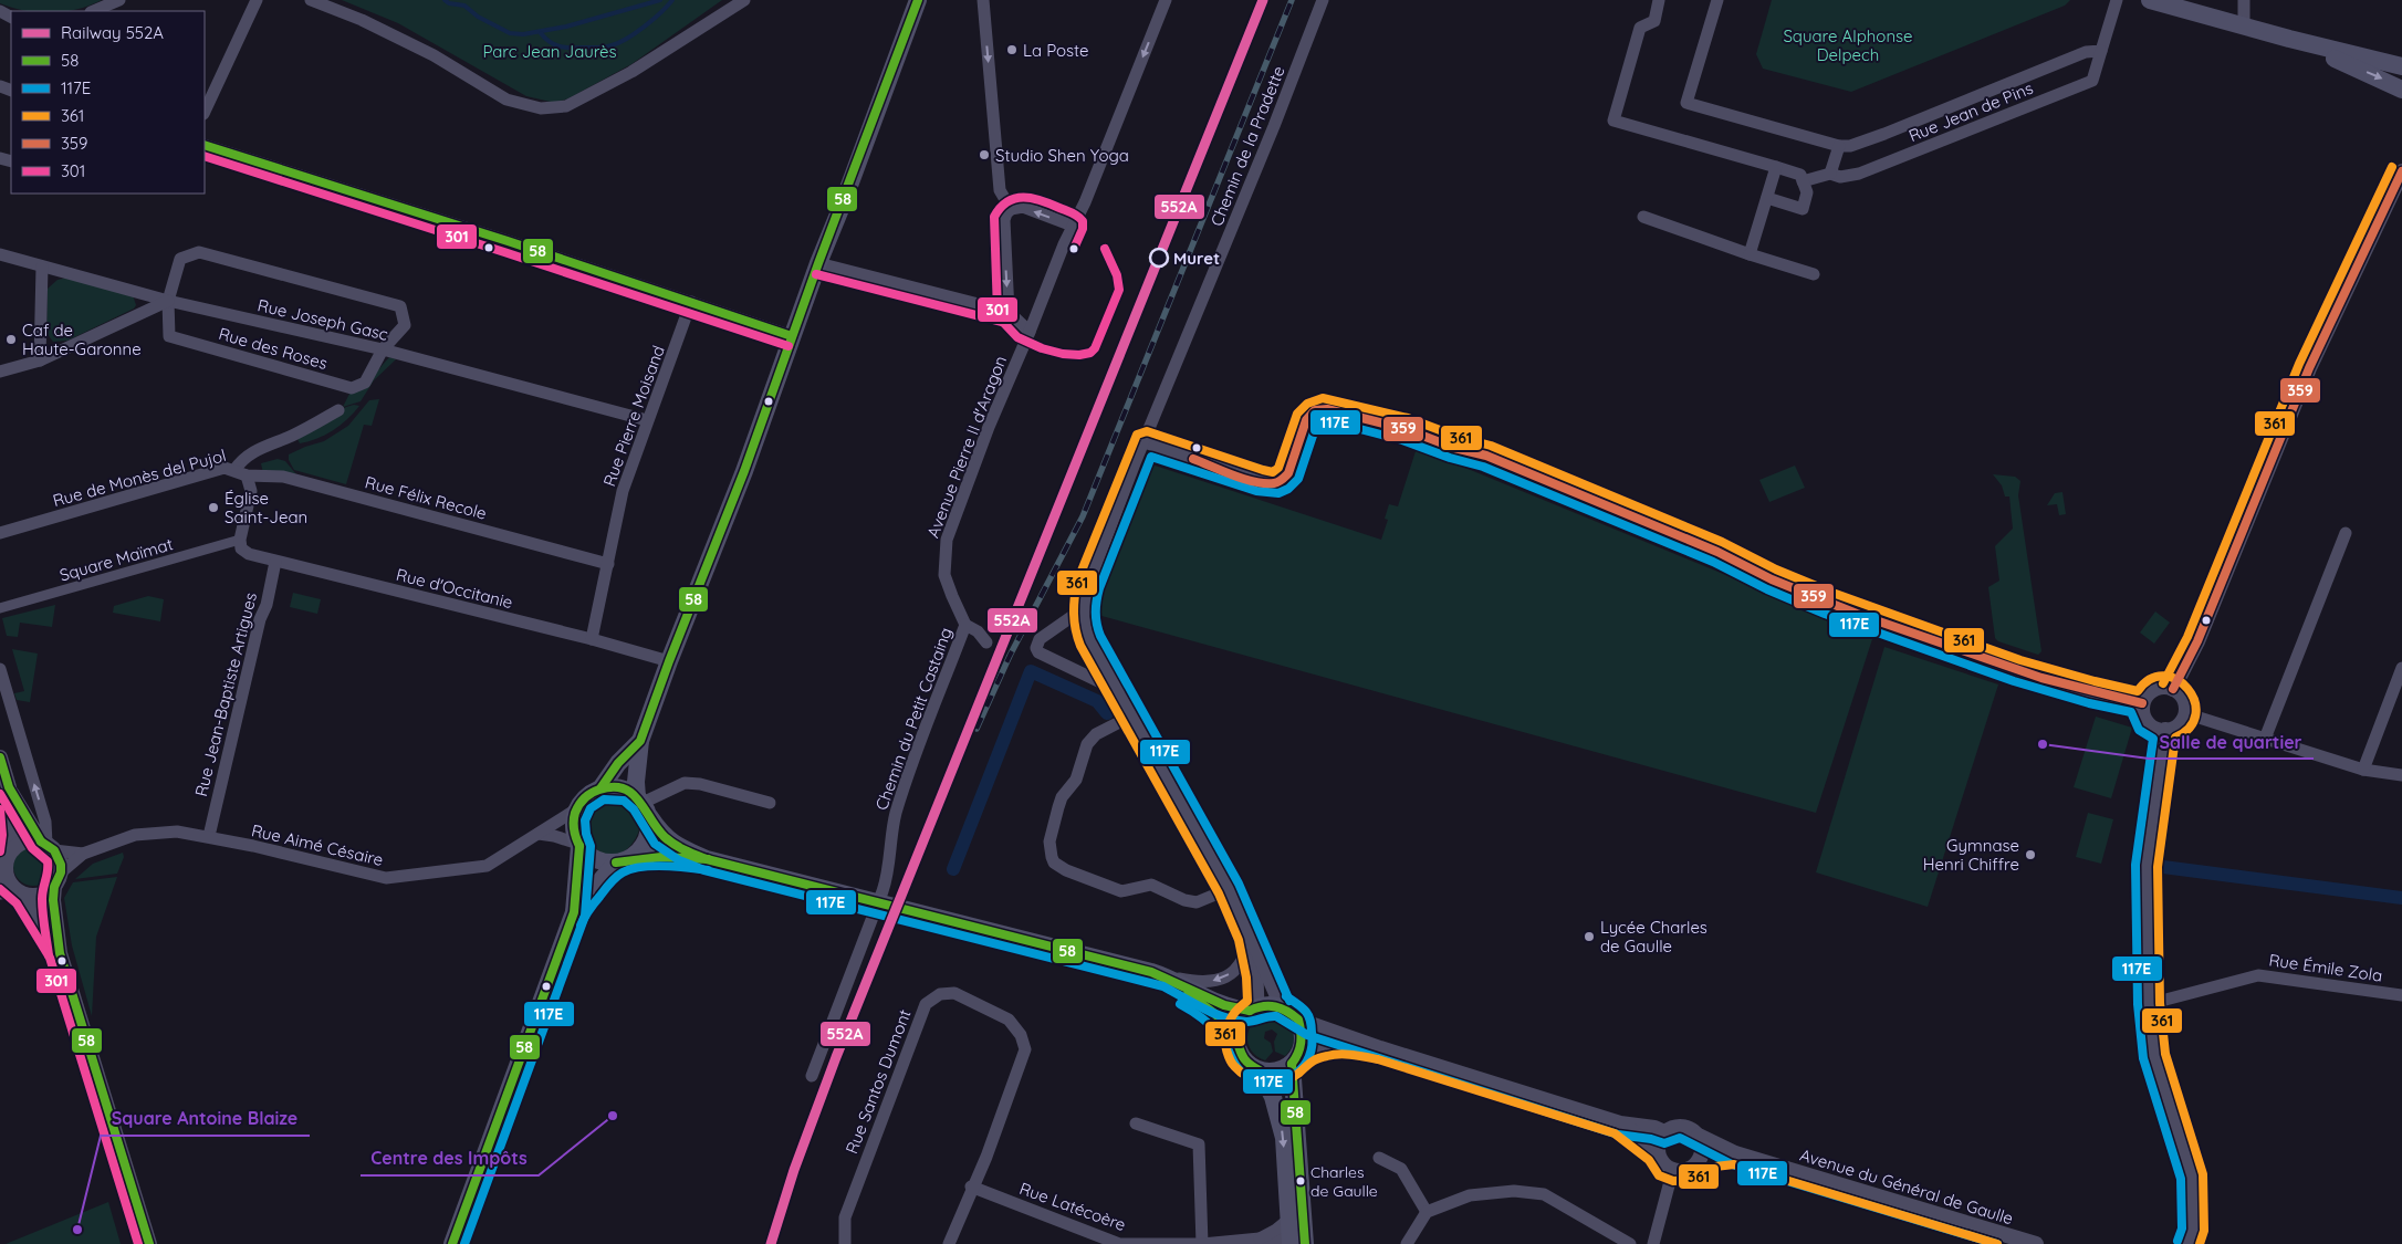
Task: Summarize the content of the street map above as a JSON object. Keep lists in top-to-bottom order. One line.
{"streets":{"street":["Rue Jean de Pins","Chemin de la Pradette","Rue Joseph Gasc","Rue des Roses","Rue Pierre Moisand","Avenue Pierre II d'Aragon","Rue de Monès del Pujol","Rue Félix Recole","Square Maïmat","Rue d'Occitanie","Rue Jean-Baptiste Artigues","Chemin du Petit Castaing","Rue Aimé Césaire","Rue Émile Zola","Rue Santos Dumont","Avenue du Général de Gaulle","Rue Latécoère"]},"crossings":[["Rue Joseph Gasc","Rue des Roses"],["Rue Joseph Gasc","Rue Pierre Moisand"],["Rue Pierre Moisand","Rue Félix Recole"],["Rue Pierre Moisand","Rue d'Occitanie"],["Avenue Pierre II d'Aragon","Chemin du Petit Castaing"],["Rue de Monès del Pujol","Rue Félix Recole"],["Square Maïmat","Rue d'Occitanie"],["Rue d'Occitanie","Rue Jean-Baptiste Artigues"],["Rue Jean-Baptiste Artigues","Rue Aimé Césaire"],["Rue Santos Dumont","Rue Latécoère"]],"parks":["Square Alphonse Delpech","Parc Jean Jaurès"],"places":["La Poste","Studio Shen Yoga","Muret","Caf de Haute-Garonne","Église Saint-Jean","Salle de quartier","Gymnase Henri Chiffre","Lycée Charles de Gaulle","Centre des Impôts","Charles de Gaulle","Square Antoine Blaize"],"lines":["rail line 552A","transit line 58","transit line 301","transit line 361","transit line 359","transit line 117E"],"legend":["Railway 552A","58","117E","361","359","301"]}
